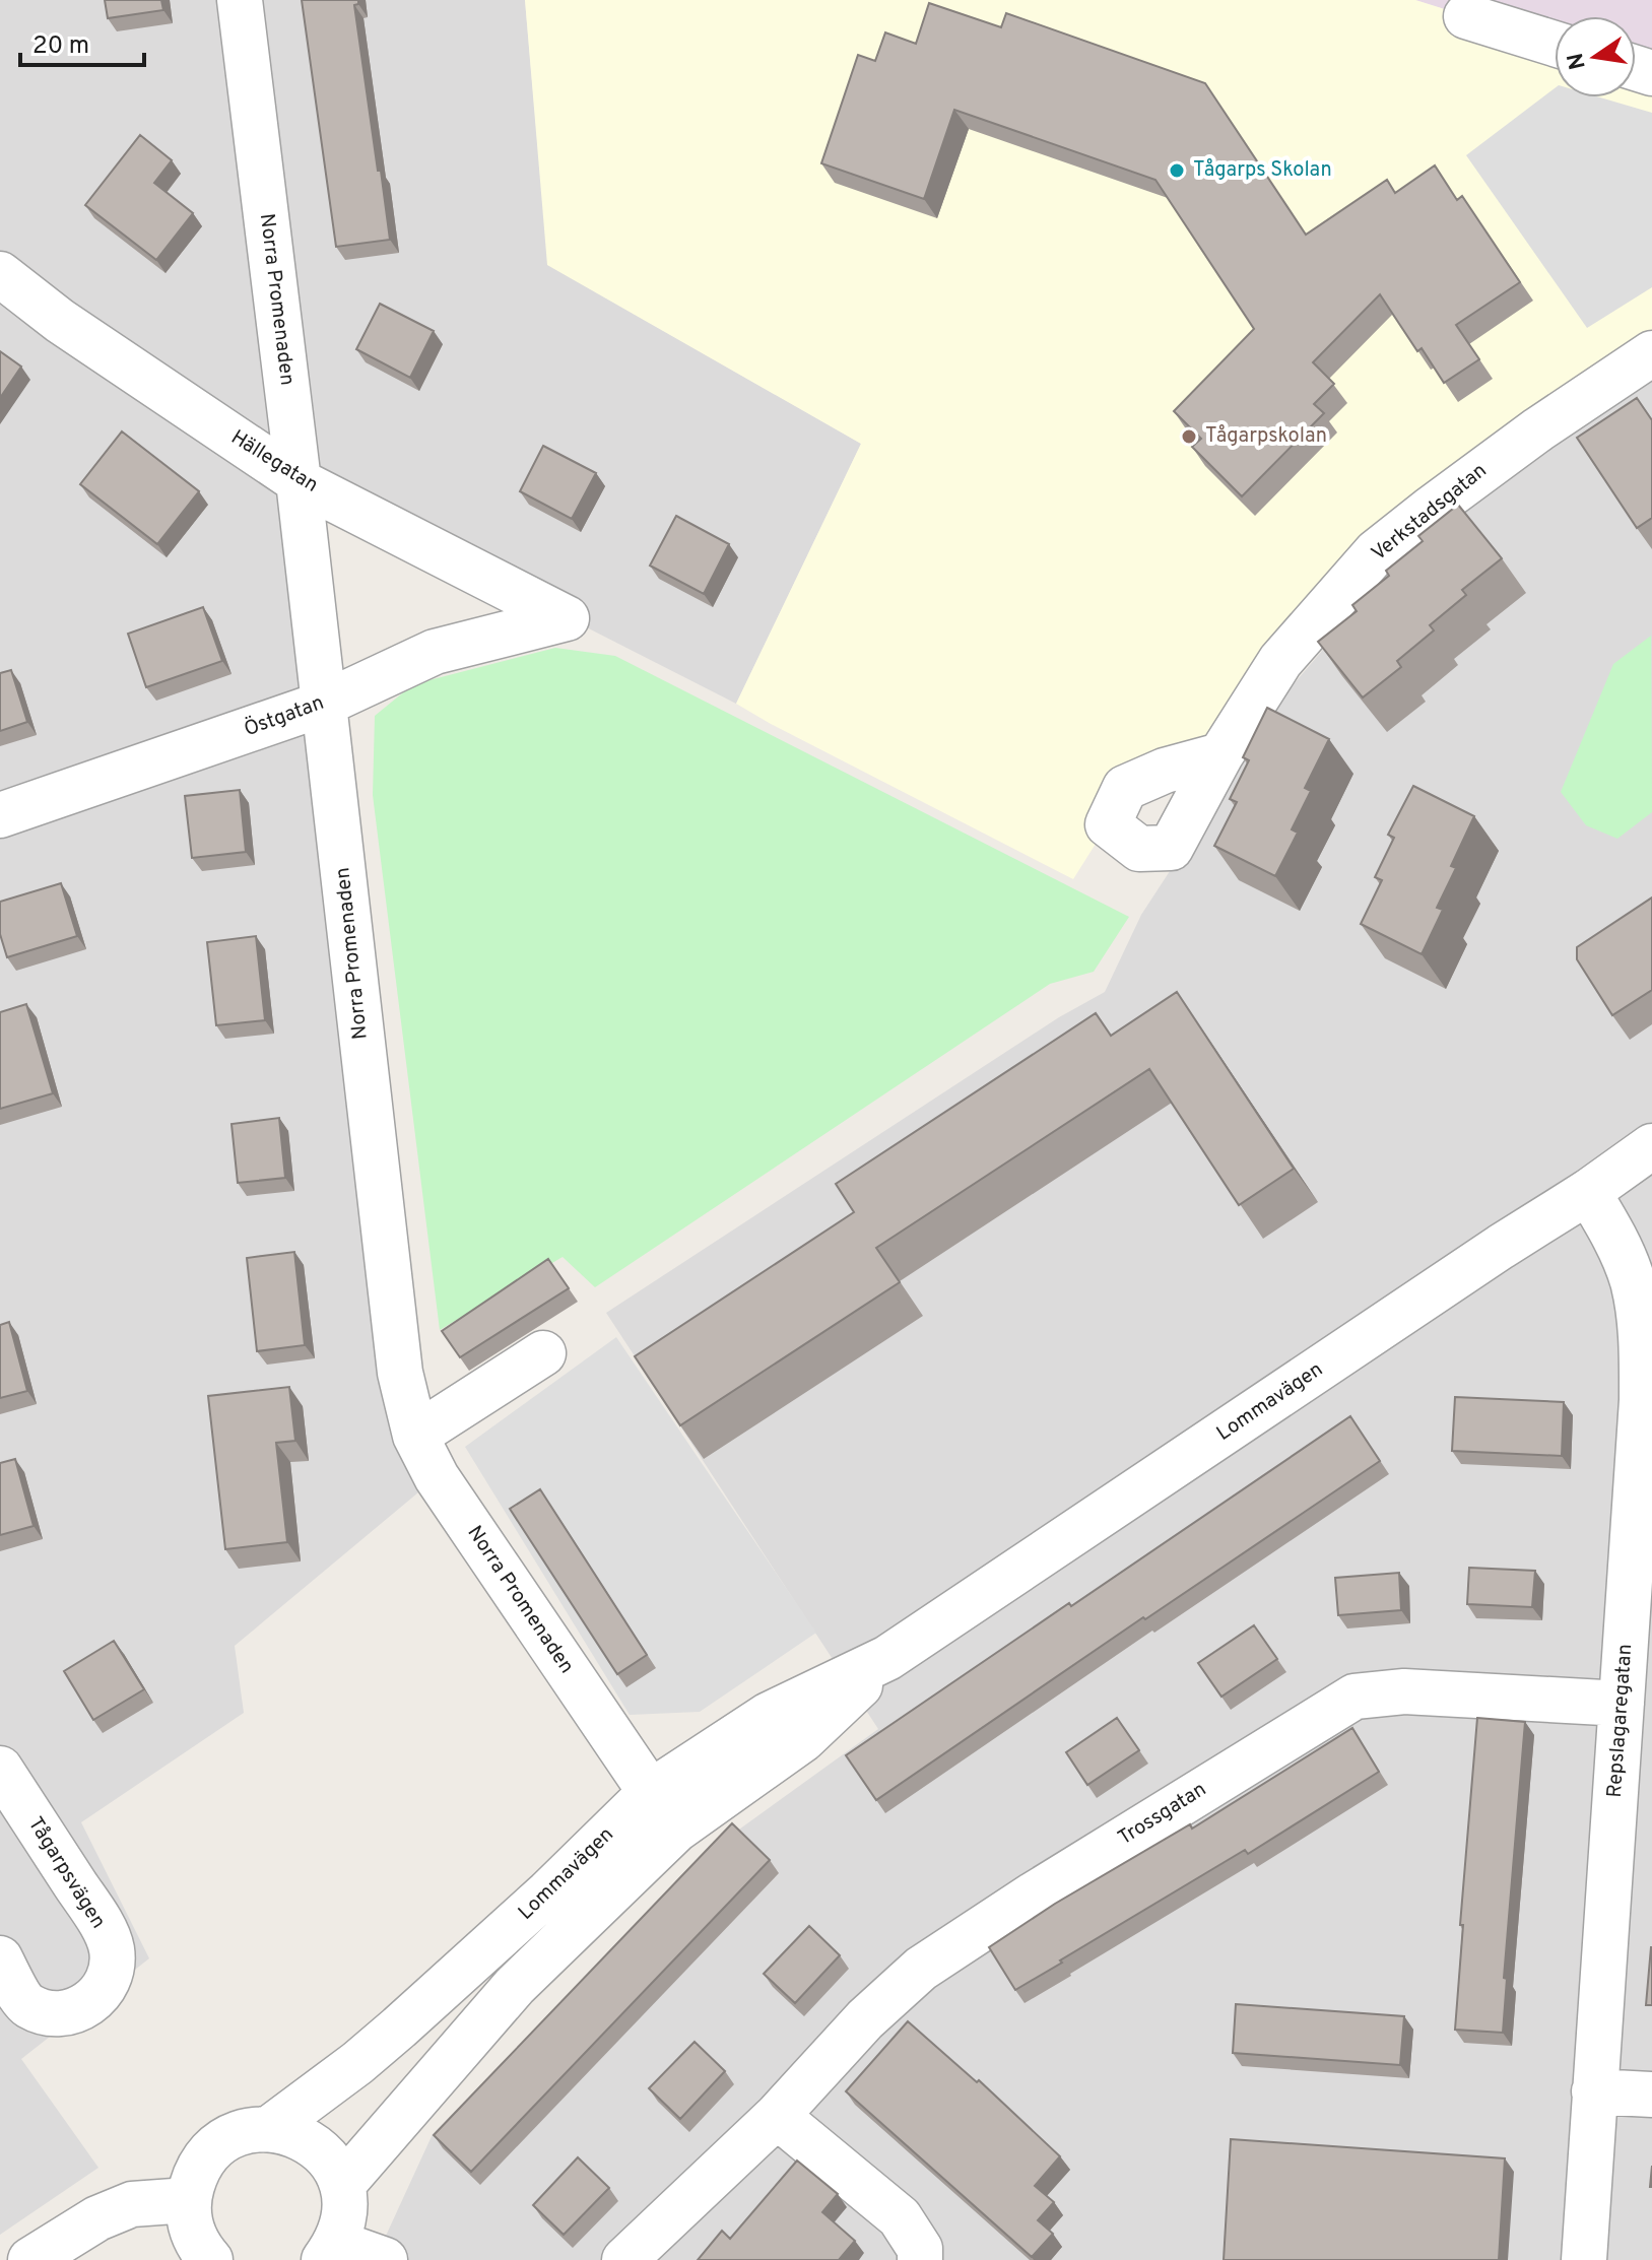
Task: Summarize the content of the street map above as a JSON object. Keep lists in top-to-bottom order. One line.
{"streets":{"street":["Norra Promenaden","Hällegatan","Verkstadsgatan","Östgatan","Lommavägen","Repslagaregatan","Trossgatan","Tågarpsvägen"]},"crossings":[["Norra Promenaden","Hällegatan"],["Norra Promenaden","Östgatan"],["Norra Promenaden","Lommavägen"],["Hällegatan","Östgatan"],["Lommavägen","Repslagaregatan"],["Repslagaregatan","Trossgatan"]],"places":["Tågarps Skolan","Tågarpskolan"],"scale_bar":"20 m","north":"left"}
